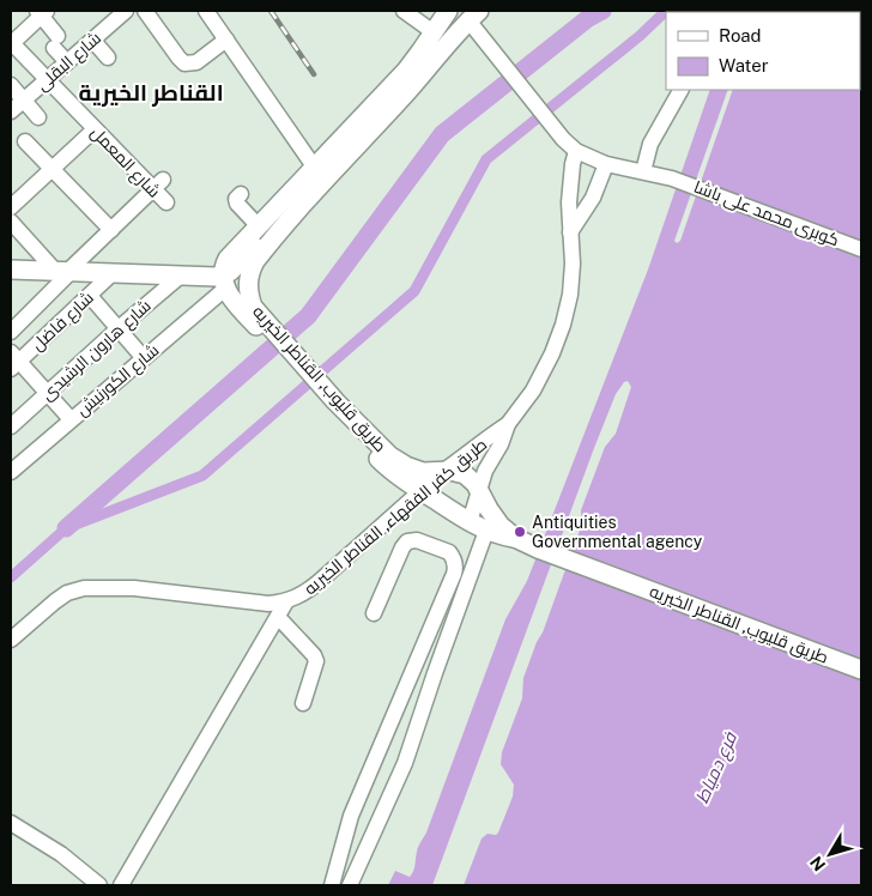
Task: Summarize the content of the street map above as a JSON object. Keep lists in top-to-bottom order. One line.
{"streets":{"main road":["طريق قليوب, القناطر الخيريه"],"street":["شارع البقلى","شارع المعمل","كوبرى محمد على باشا","شارع فاضل","شارع هارون الرشيدى","شارع الكورنيش","طريق كفر الفقهاء, القناطر الخيريه"]},"crossings":[["شارع البقلى","شارع المعمل"],["طريق قليوب, القناطر الخيريه","شارع الكورنيش"],["طريق قليوب, القناطر الخيريه","طريق كفر الفقهاء, القناطر الخيريه"]],"districts":["القناطر الخيرية"],"water":["فرع دمياط"],"places":["Antiquities Governmental agency"],"legend":["Road","Water"],"north":"bottom left"}
